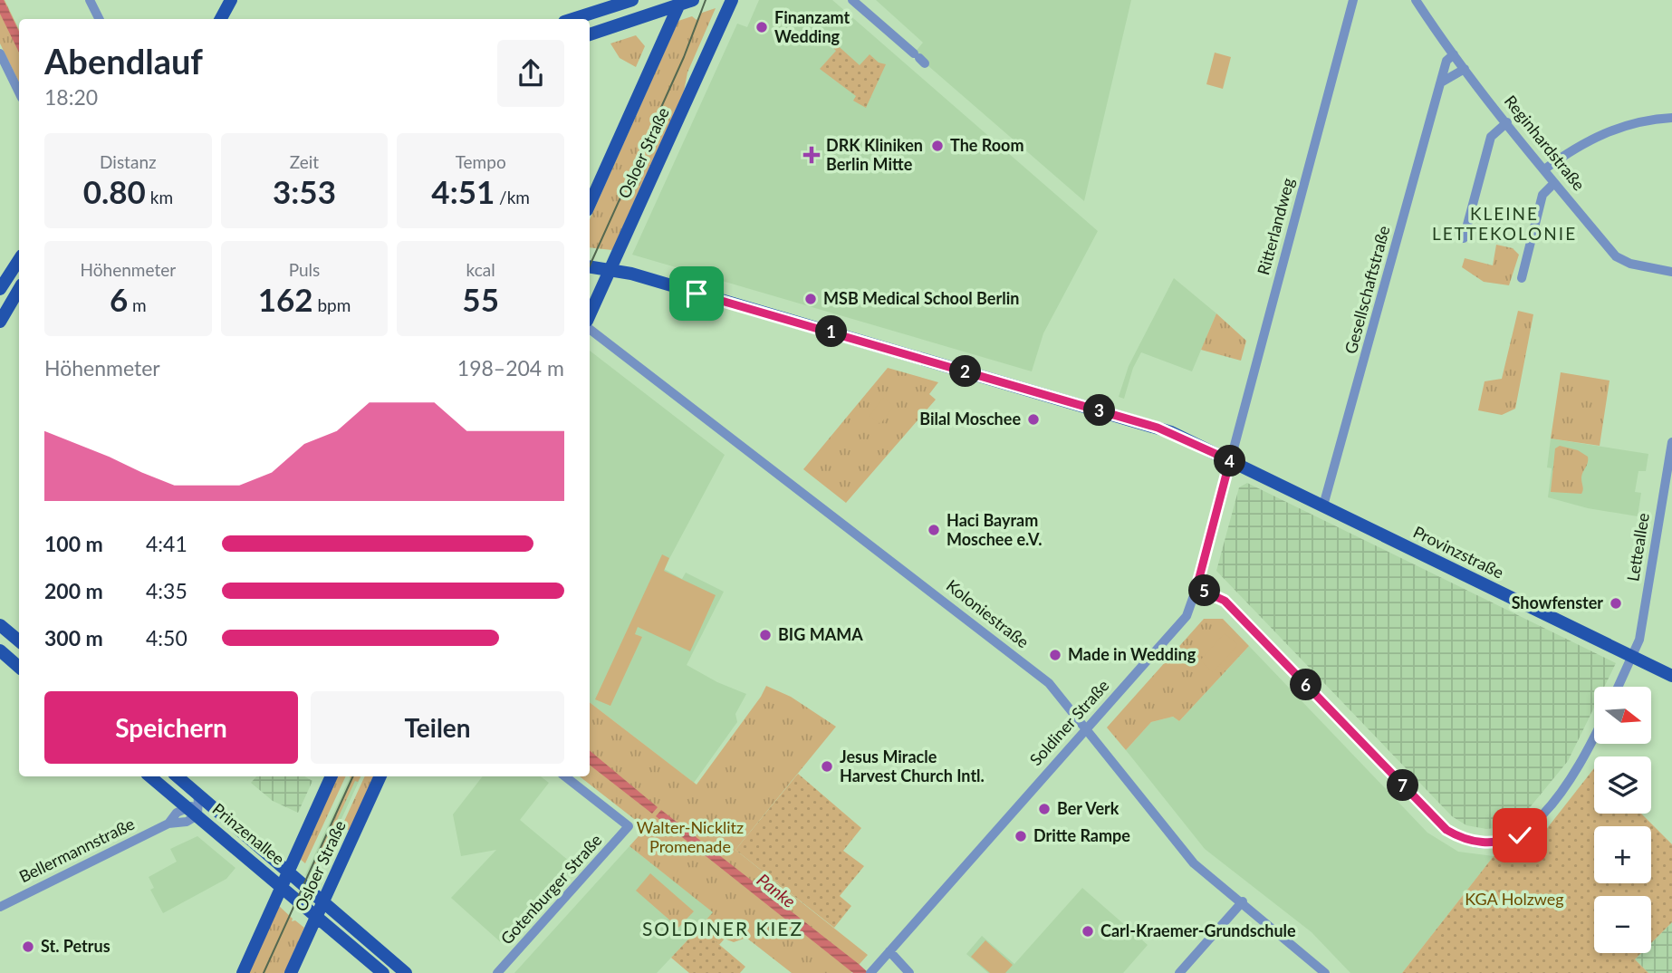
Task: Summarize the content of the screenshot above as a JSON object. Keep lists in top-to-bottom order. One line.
{"streets":{"main road":["Osloer Straße","Provinzstraße","Prinzenallee"],"street":["Reginhardstraße","Ritterlandweg","Gesellschaftstraße","Letteallee","Koloniestraße","Soldiner Straße","Bellermannstraße","Gotenburger Straße"]},"crossings":[["Reginhardstraße","Gesellschaftstraße"],["Osloer Straße","Provinzstraße"],["Osloer Straße","Prinzenallee"],["Ritterlandweg","Provinzstraße"],["Ritterlandweg","Soldiner Straße"],["Gesellschaftstraße","Provinzstraße"],["Letteallee","Provinzstraße"],["Provinzstraße","Soldiner Straße"],["Koloniestraße","Soldiner Straße"],["Prinzenallee","Bellermannstraße"]],"districts":["KLEINE LETTEKOLONIE","SOLDINER KIEZ"],"water":["Panke"],"parks":["Walter-Nicklitz Promenade","KGA Holzweg"],"places":{"other":["Finanzamt Wedding","The Room","MSB Medical School Berlin","Bilal Moschee","Haci Bayram Moschee e.V.","Showfenster","BIG MAMA","Made in Wedding","Jesus Miracle Harvest Church Intl.","Ber Verk","Dritte Rampe","Carl-Kraemer-Grundschule","St. Petrus"],"health":["DRK Kliniken Berlin Mitte"]},"north":"right","page":{"heading":["Abendlauf","18:20"],"stats":[["Distanz","0.80 km"],["Zeit","3:53"],["Tempo","4:51 /km"],["Höhenmeter","6 m"],["Puls","162 bpm"],["kcal","55"]],"pins":["1","2","3","4","5","6","7"],"chart":["Höhenmeter","198–204 m"],"list":[{"name":"100 m","note":"4:41"},{"name":"200 m","note":"4:35"},{"name":"300 m","note":"4:50"}],"buttons":["Speichern","Teilen"],"map_buttons":["+","−"]}}
